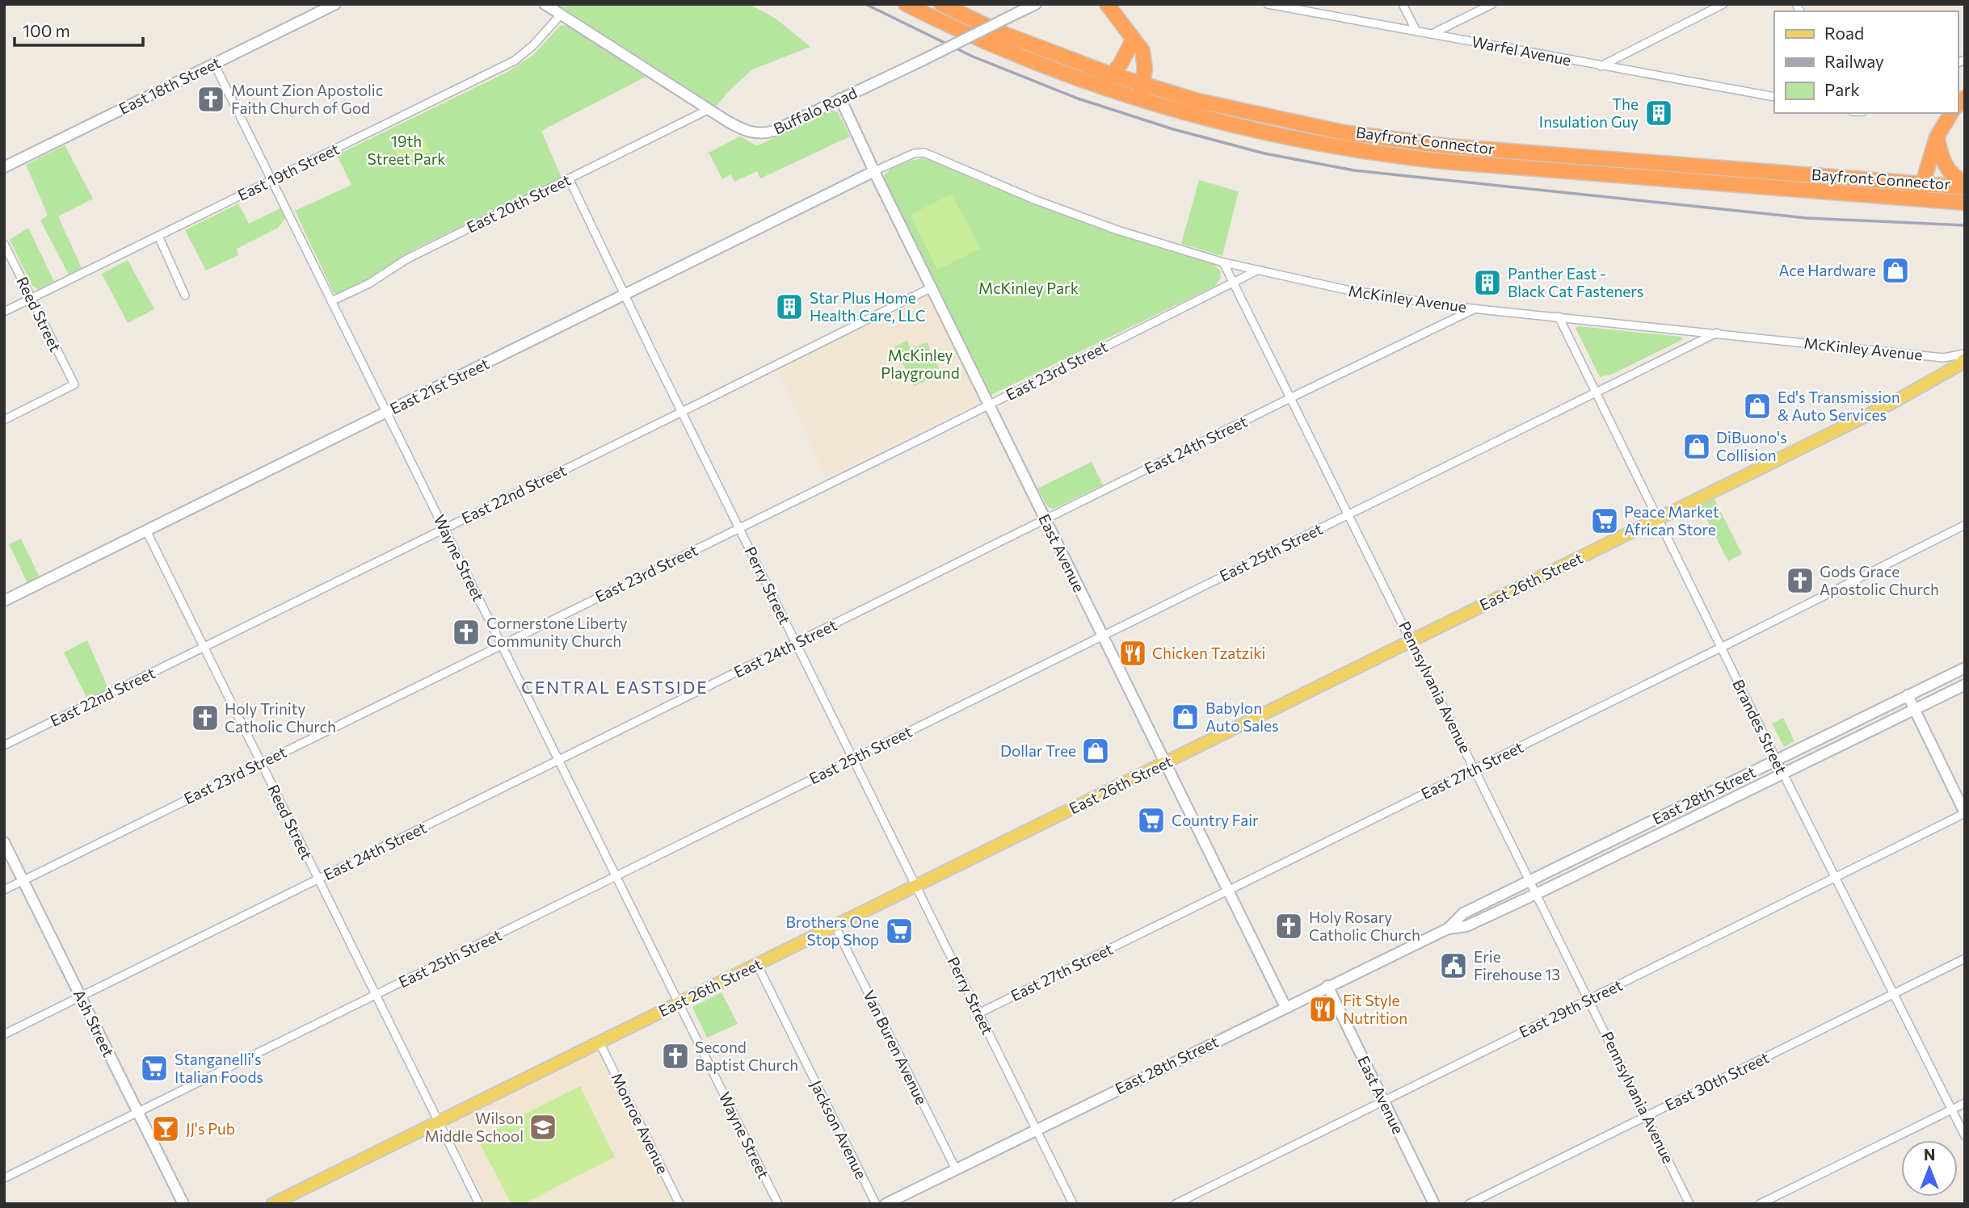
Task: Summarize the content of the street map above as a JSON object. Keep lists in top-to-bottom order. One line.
{"streets":{"highway":["Bayfront Connector"],"main road":["East 26th Street"],"street":["Warfel Avenue","East 18th Street","Buffalo Road","East 19th Street","East 20th Street","McKinley Avenue","Reed Street","East 23rd Street","East 21st Street","East 24th Street","East 22nd Street","East 25th Street","East Avenue","Wayne Street","Perry Street","Pennsylvania Avenue","Brandes Street","East 27th Street","East 28th Street","East 29th Street","Ash Street","Van Buren Avenue","East 30th Street","Monroe Avenue","Jackson Avenue"]},"crossings":[["East 18th Street","Wayne Street"],["Buffalo Road","East 19th Street"],["Buffalo Road","East 20th Street"],["Buffalo Road","East Avenue"],["East 19th Street","Reed Street"],["East 19th Street","Wayne Street"],["East 20th Street","Wayne Street"],["East 20th Street","Perry Street"],["McKinley Avenue","East 23rd Street"],["McKinley Avenue","East 21st Street"],["McKinley Avenue","East 24th Street"],["McKinley Avenue","East 25th Street"],["McKinley Avenue","East Avenue"],["McKinley Avenue","Pennsylvania Avenue"],["McKinley Avenue","Brandes Street"],["Reed Street","East 23rd Street"],["Reed Street","East 21st Street"],["Reed Street","East 24th Street"],["Reed Street","East 22nd Street"],["Reed Street","East 25th Street"],["Reed Street","East 26th Street"],["East 23rd Street","East Avenue"],["East 23rd Street","Wayne Street"],["East 23rd Street","Perry Street"],["East 23rd Street","Pennsylvania Avenue"],["East 23rd Street","Ash Street"],["East 21st Street","East Avenue"],["East 21st Street","Wayne Street"],["East 21st Street","Perry Street"],["East 24th Street","East Avenue"],["East 24th Street","Wayne Street"],["East 24th Street","Perry Street"],["East 24th Street","Pennsylvania Avenue"],["East 24th Street","Ash Street"],["East 22nd Street","East Avenue"],["East 22nd Street","Wayne Street"],["East 22nd Street","Perry Street"],["East 25th Street","East Avenue"],["East 25th Street","Wayne Street"],["East 25th Street","Perry Street"],["East 25th Street","Pennsylvania Avenue"],["East 25th Street","Brandes Street"],["East 25th Street","Ash Street"],["East Avenue","East 26th Street"],["East Avenue","East 27th Street"],["East Avenue","East 28th Street"],["East Avenue","East 29th Street"],["Wayne Street","East 26th Street"],["East 26th Street","Perry Street"],["East 26th Street","Pennsylvania Avenue"],["East 26th Street","Brandes Street"],["East 26th Street","Van Buren Avenue"],["East 26th Street","Monroe Avenue"],["East 26th Street","Jackson Avenue"],["Perry Street","East 27th Street"],["Perry Street","East 28th Street"],["Pennsylvania Avenue","East 27th Street"],["Pennsylvania Avenue","East 28th Street"],["Pennsylvania Avenue","East 29th Street"],["Pennsylvania Avenue","East 30th Street"],["Brandes Street","East 27th Street"],["Brandes Street","East 28th Street"],["Brandes Street","East 29th Street"],["Brandes Street","East 30th Street"],["East 28th Street","Van Buren Avenue"]],"districts":["CENTRAL EASTSIDE"],"parks":["19th Street Park","McKinley Park","McKinley Playground"],"places":{"church":["Mount Zion Apostolic Faith Church of God","Gods Grace Apostolic Church","Cornerstone Liberty Community Church","Holy Trinity Catholic Church","Holy Rosary Catholic Church","Second Baptist Church"],"building":["The Insulation Guy","Panther East - Black Cat Fasteners","Star Plus Home Health Care, LLC"],"shop":["Ace Hardware","Ed's Transmission & Auto Services","DiBuono's Collision","Babylon Auto Sales","Dollar Tree"],"supermarket":["Peace Market African Store","Country Fair","Brothers One Stop Shop","Stanganelli's Italian Foods"],"restaurant":["Chicken Tzatziki","Fit Style Nutrition"],"public building":["Erie Firehouse 13"],"school or university":["Wilson Middle School"],"bar":["JJ's Pub"]},"legend":["Road","Railway","Park"],"scale_bar":"100 m","north":"top"}
